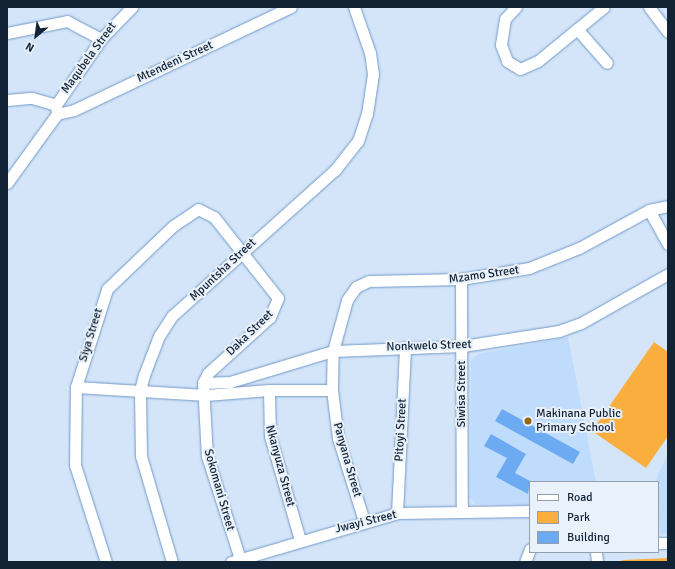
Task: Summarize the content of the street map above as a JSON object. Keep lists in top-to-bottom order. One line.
{"streets":{"street":["Maqubela Street","Mtendeni Street","Mpuntsha Street","Mzamo Street","Daka Street","Siya Street","Nonkwelo Street","Siwisa Street","Pitoyi Street","Panyana Street","Nkanyuza Street","Sokomani Street","Jwayi Street"]},"crossings":[["Maqubela Street","Mtendeni Street"],["Mpuntsha Street","Daka Street"],["Mpuntsha Street","Siya Street"],["Mzamo Street","Nonkwelo Street"],["Mzamo Street","Siwisa Street"],["Mzamo Street","Panyana Street"],["Daka Street","Siya Street"],["Daka Street","Nonkwelo Street"],["Nonkwelo Street","Siwisa Street"],["Nonkwelo Street","Pitoyi Street"],["Nonkwelo Street","Panyana Street"],["Siwisa Street","Jwayi Street"],["Pitoyi Street","Jwayi Street"],["Panyana Street","Jwayi Street"],["Nkanyuza Street","Jwayi Street"],["Sokomani Street","Jwayi Street"]],"places":["Makinana Public Primary School"],"legend":["Road","Park","Building"],"north":"bottom left"}
